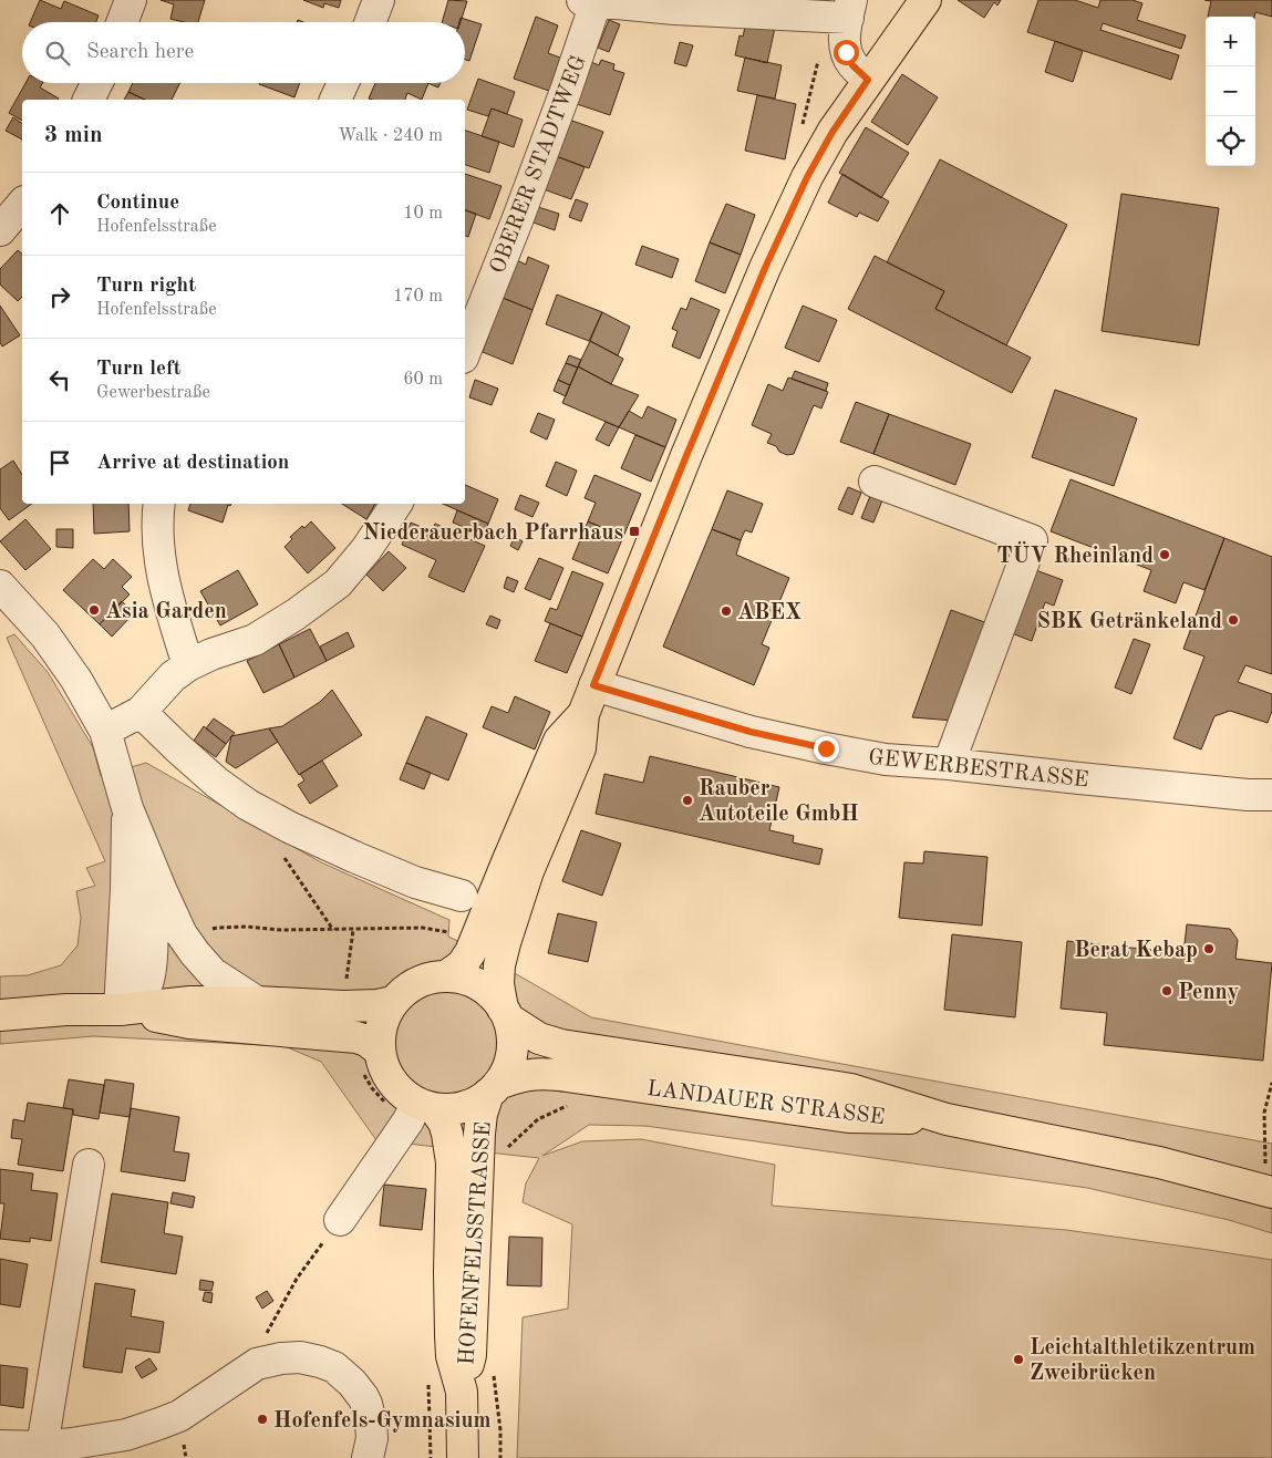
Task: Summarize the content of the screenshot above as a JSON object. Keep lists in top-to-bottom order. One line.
{"streets":{"main road":["LANDAUER STRASSE","HOFENFELSSTRASSE"],"street":["OBERER STADTWEG","GEWERBESTRASSE"]},"crossings":[["LANDAUER STRASSE","HOFENFELSSTRASSE"]],"places":{"transit":["Niederauerbach Pfarrhaus"],"other":["TÜV Rheinland","Asia Garden","ABEX","SBK Getränkeland","Rauber Autoteile GmbH","Berat Kebap","Penny","Leichtalthletikzentrum Zweibrücken","Hofenfels-Gymnasium"]},"page":{"map_buttons":["+","−"],"search":"Search here","heading":["3 min","Walk · 240 m"],"list":[["Continue","Hofenfelsstraße","10 m"],["Turn right","Hofenfelsstraße","170 m"],["Turn left","Gewerbestraße","60 m"],"Arrive at destination"]}}
